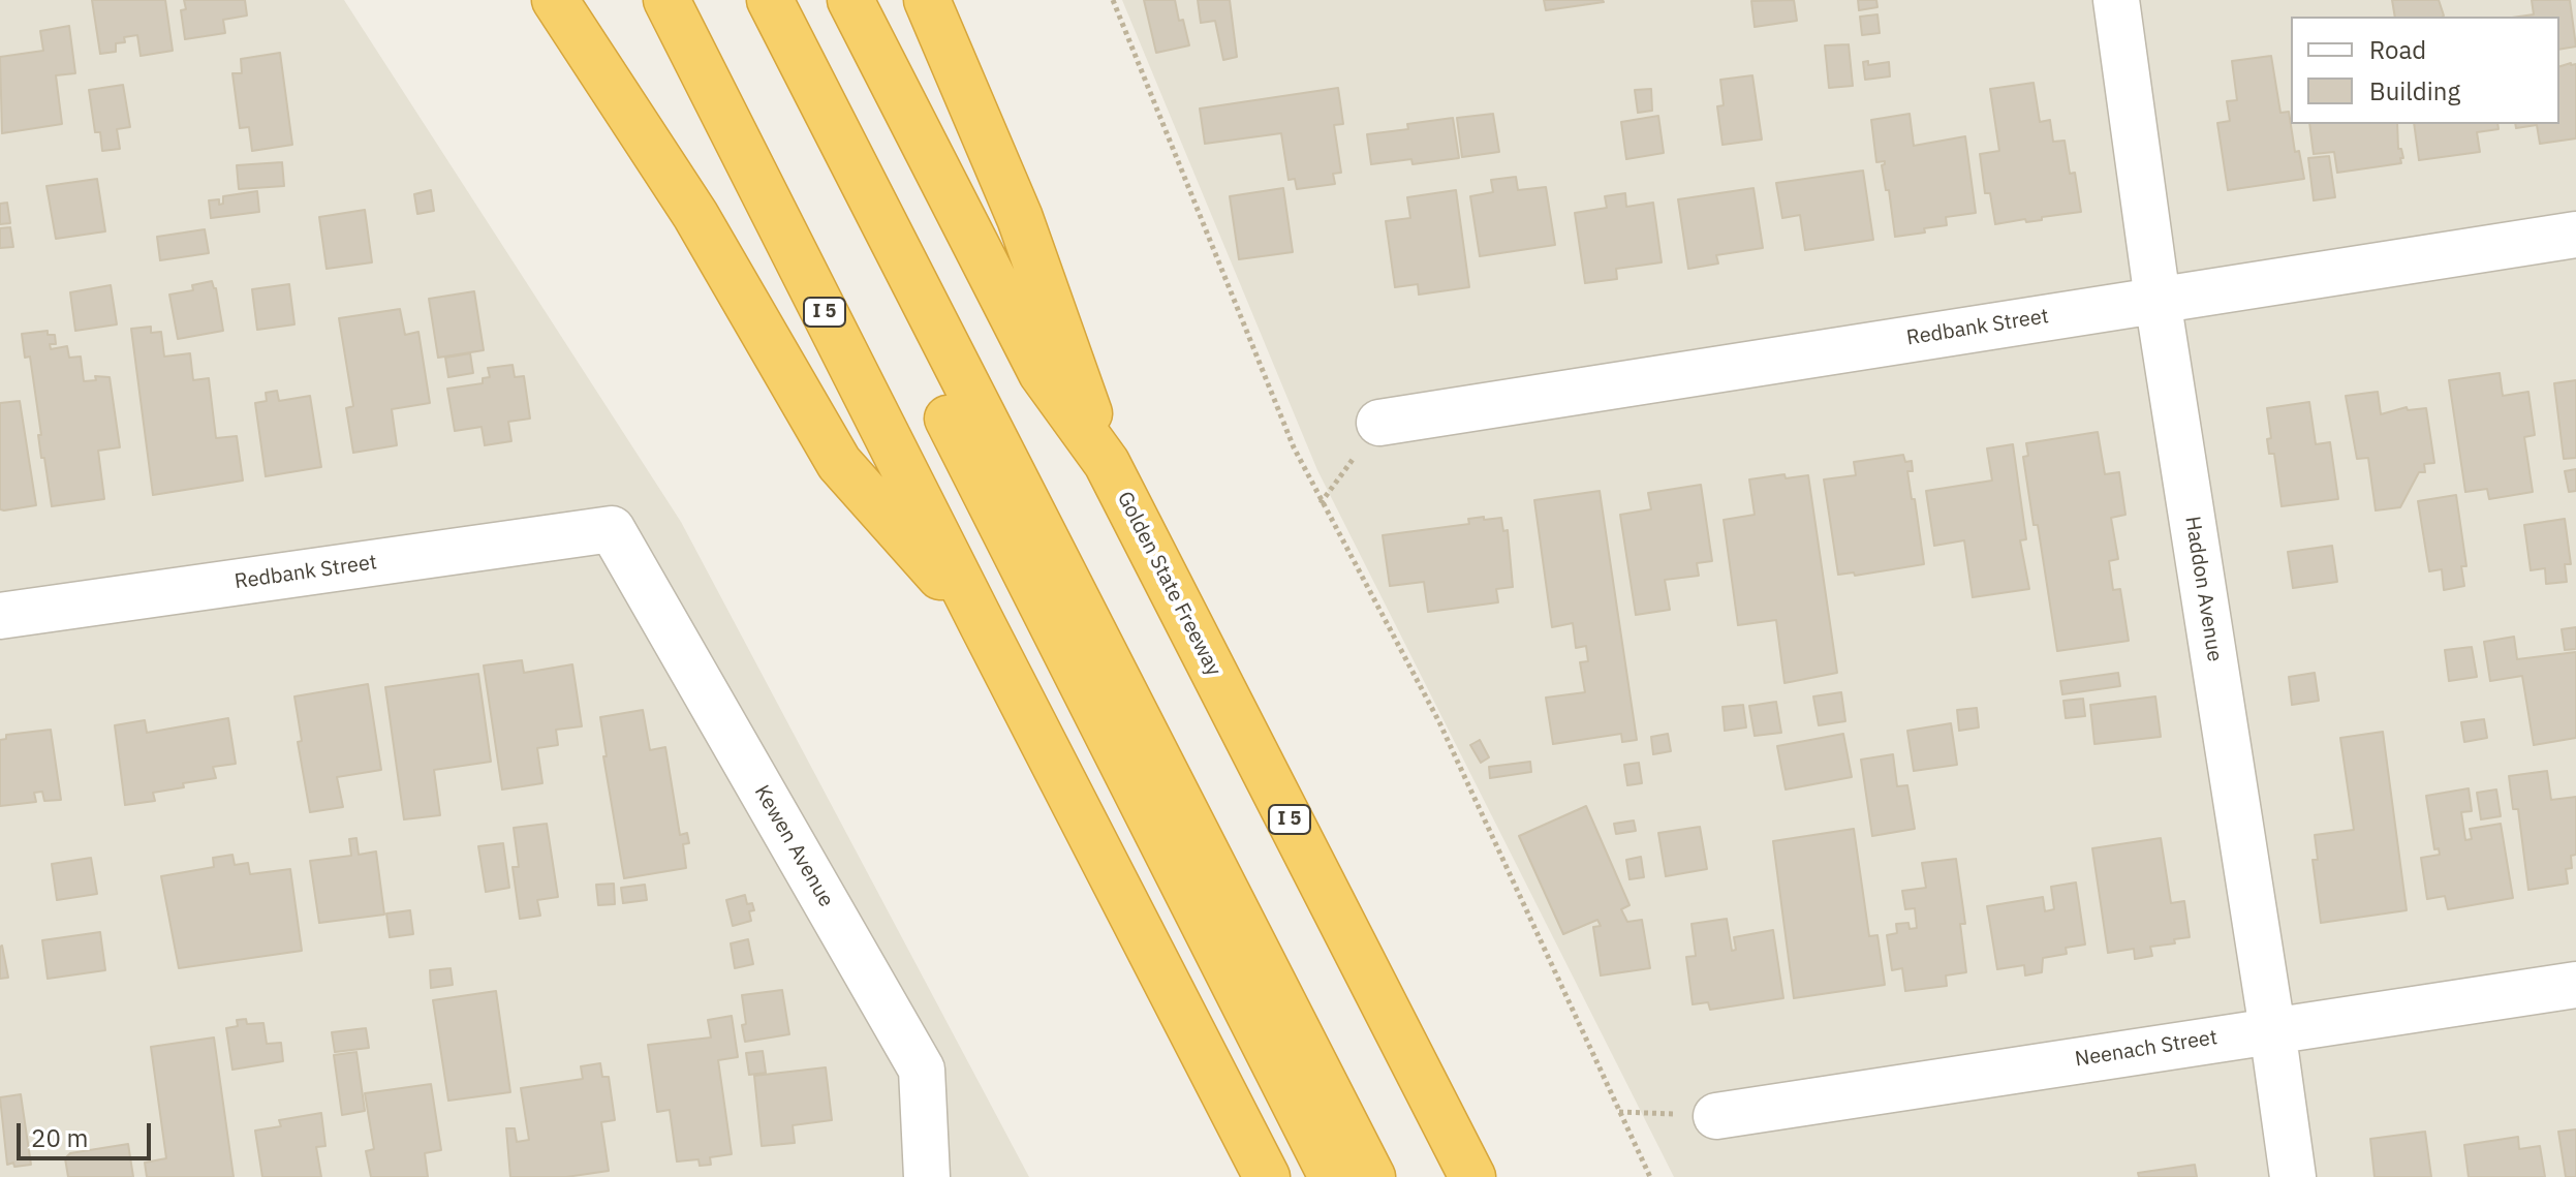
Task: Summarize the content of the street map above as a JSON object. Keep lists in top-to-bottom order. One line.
{"streets":{"highway":["I 5","Golden State Freeway"],"street":["Redbank Street","Haddon Avenue","Kewen Avenue","Neenach Street"]},"crossings":[["Redbank Street","Haddon Avenue"],["Redbank Street","Kewen Avenue"],["Haddon Avenue","Neenach Street"]],"legend":["Road","Building"],"scale_bar":"20 m"}
